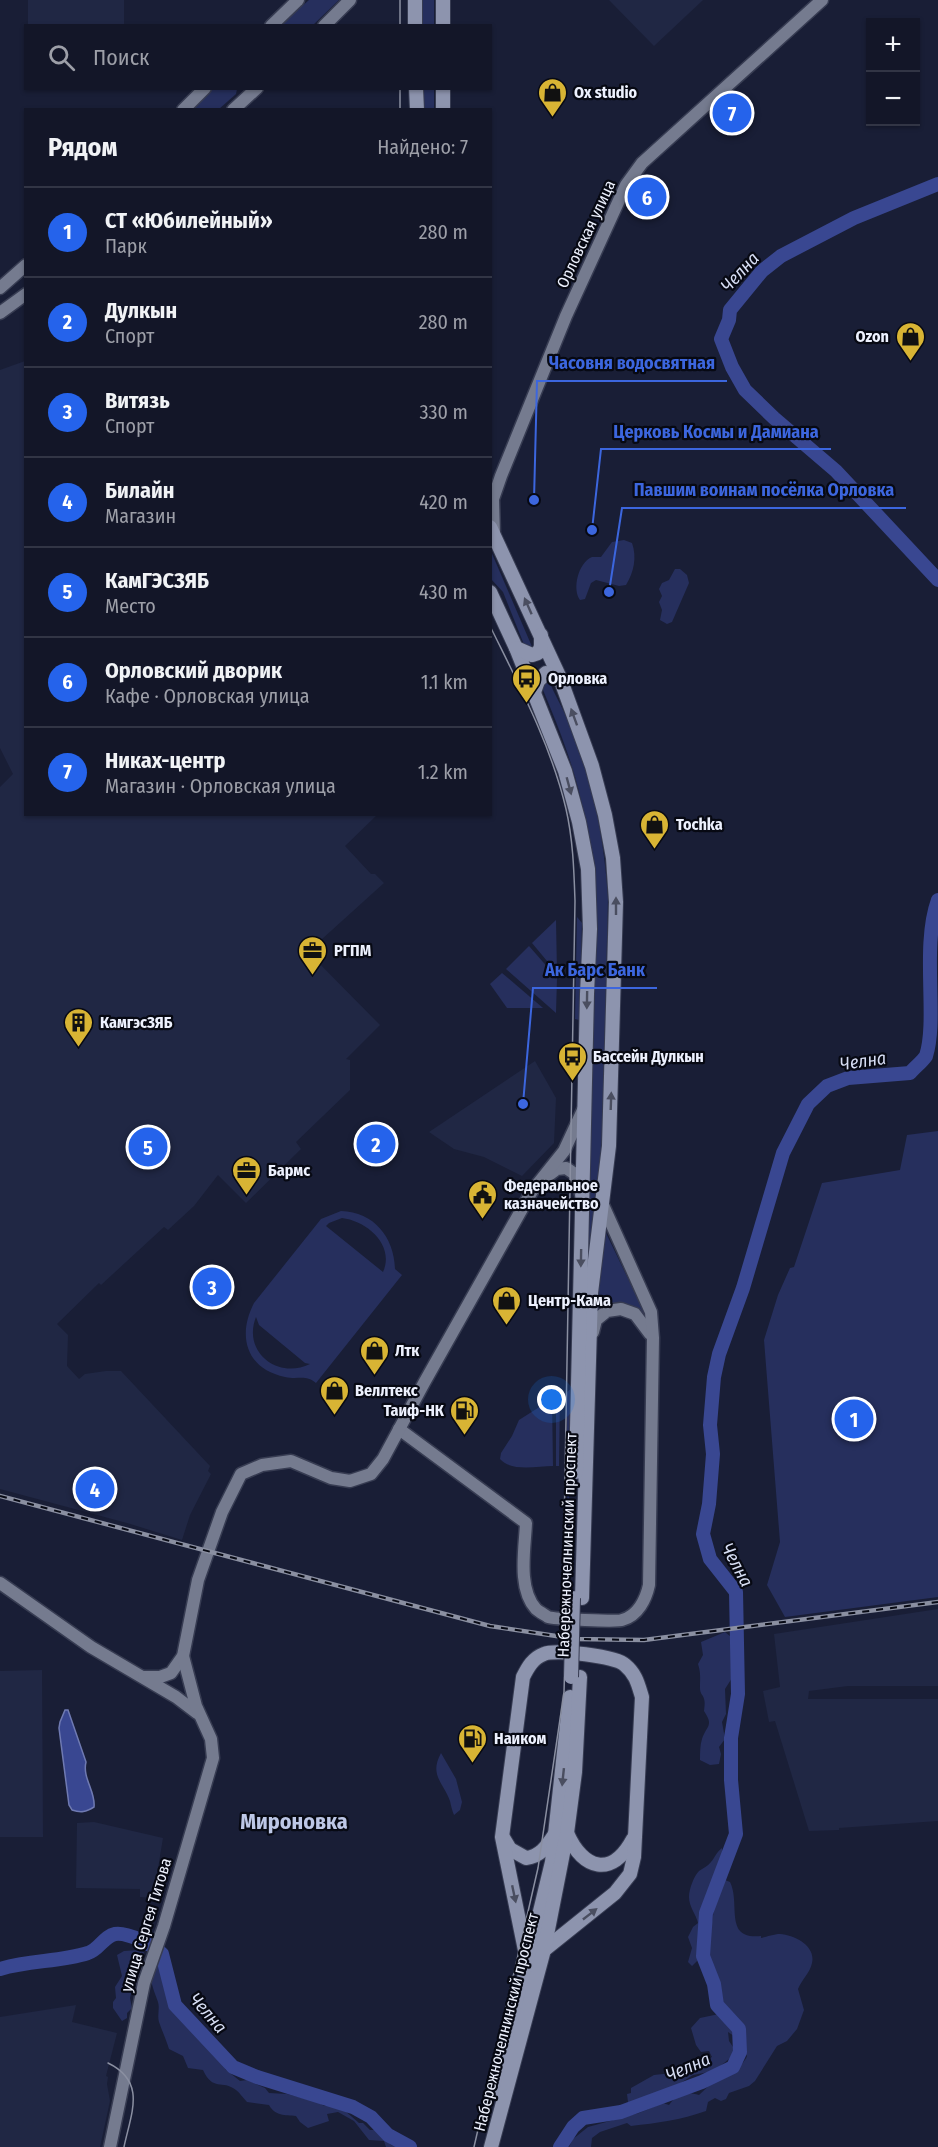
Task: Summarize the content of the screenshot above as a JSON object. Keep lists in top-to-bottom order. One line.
{"streets":{"main road":["Набережночелнинский проспект"],"street":["Орловская улица","улица Сергея Титова"]},"crossings":[["Орловская улица","Набережночелнинский проспект"]],"districts":["Мироновка"],"water":["Челна"],"places":{"shop":["Ox studio","Ozon","Tochka","Центр-Кама","Лтк","Веллтекс"],"other":["Часовня водосвятная","Церковь Космы и Дамиана","Павшим воинам посёлка Орловка","Ак Барс Банк"],"bus stop":["Орловка","Бассейн Дулкын"],"office":["РГПМ","Бармс"],"building":["КамгэсЗЯБ"],"public building":["Федеральное казначейство"],"fuel station":["Таиф-НК","Наиком"]},"page":{"map_buttons":["+","−"],"search":"Поиск","pins":["7","6","2","5","3","1","4"],"heading":["Рядом","Найдено: 7"],"list":[{"mark":"1","name":"СТ «Юбилейный»","note":"Парк","value":"280 m"},{"mark":"2","name":"Дулкын","note":"Спорт","value":"280 m"},{"mark":"3","name":"Витязь","note":"Спорт","value":"330 m"},{"mark":"4","name":"Билайн","note":"Магазин","value":"420 m"},{"mark":"5","name":"КамГЭСЗЯБ","note":"Место","value":"430 m"},{"mark":"6","name":"Орловский дворик","note":"Кафе · Орловская улица","value":"1.1 km"},{"mark":"7","name":"Никах-центр","note":"Магазин · Орловская улица","value":"1.2 km"}]}}
